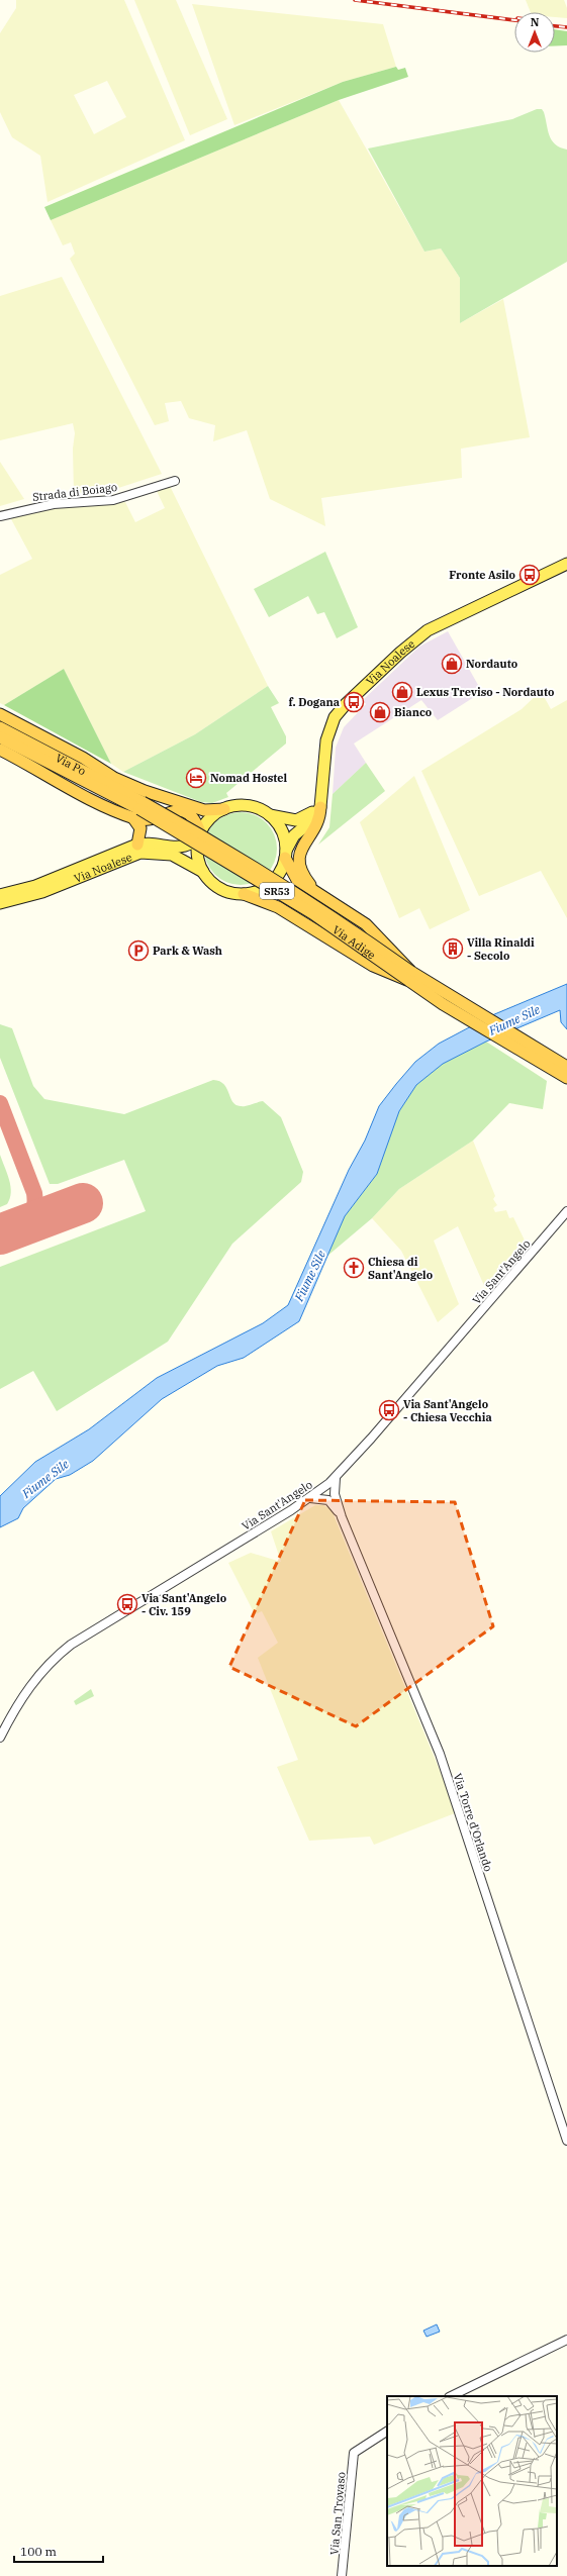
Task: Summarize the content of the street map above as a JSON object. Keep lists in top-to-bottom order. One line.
{"streets":{"highway":["Via Po","SR53","Via Adige"],"main road":["Via Noalese"],"street":["Strada di Boiago","Via Sant'Angelo","Via Torre d'Orlando","Via San Trovaso"]},"crossings":[["Via Po","Via Adige"],["Via Sant'Angelo","Via Torre d'Orlando"]],"water":["Fiume Sile"],"places":{"bus stop":["Fronte Asilo","f. Dogana","Via Sant'Angelo - Chiesa Vecchia","Via Sant'Angelo - Civ. 159"],"shop":["Nordauto","Lexus Treviso - Nordauto","Bianco"],"hotel":["Nomad Hostel"],"building":["Villa Rinaldi - Secolo"],"parking":["Park & Wash"],"church":["Chiesa di Sant'Angelo"]},"scale_bar":"100 m","north":"top"}
